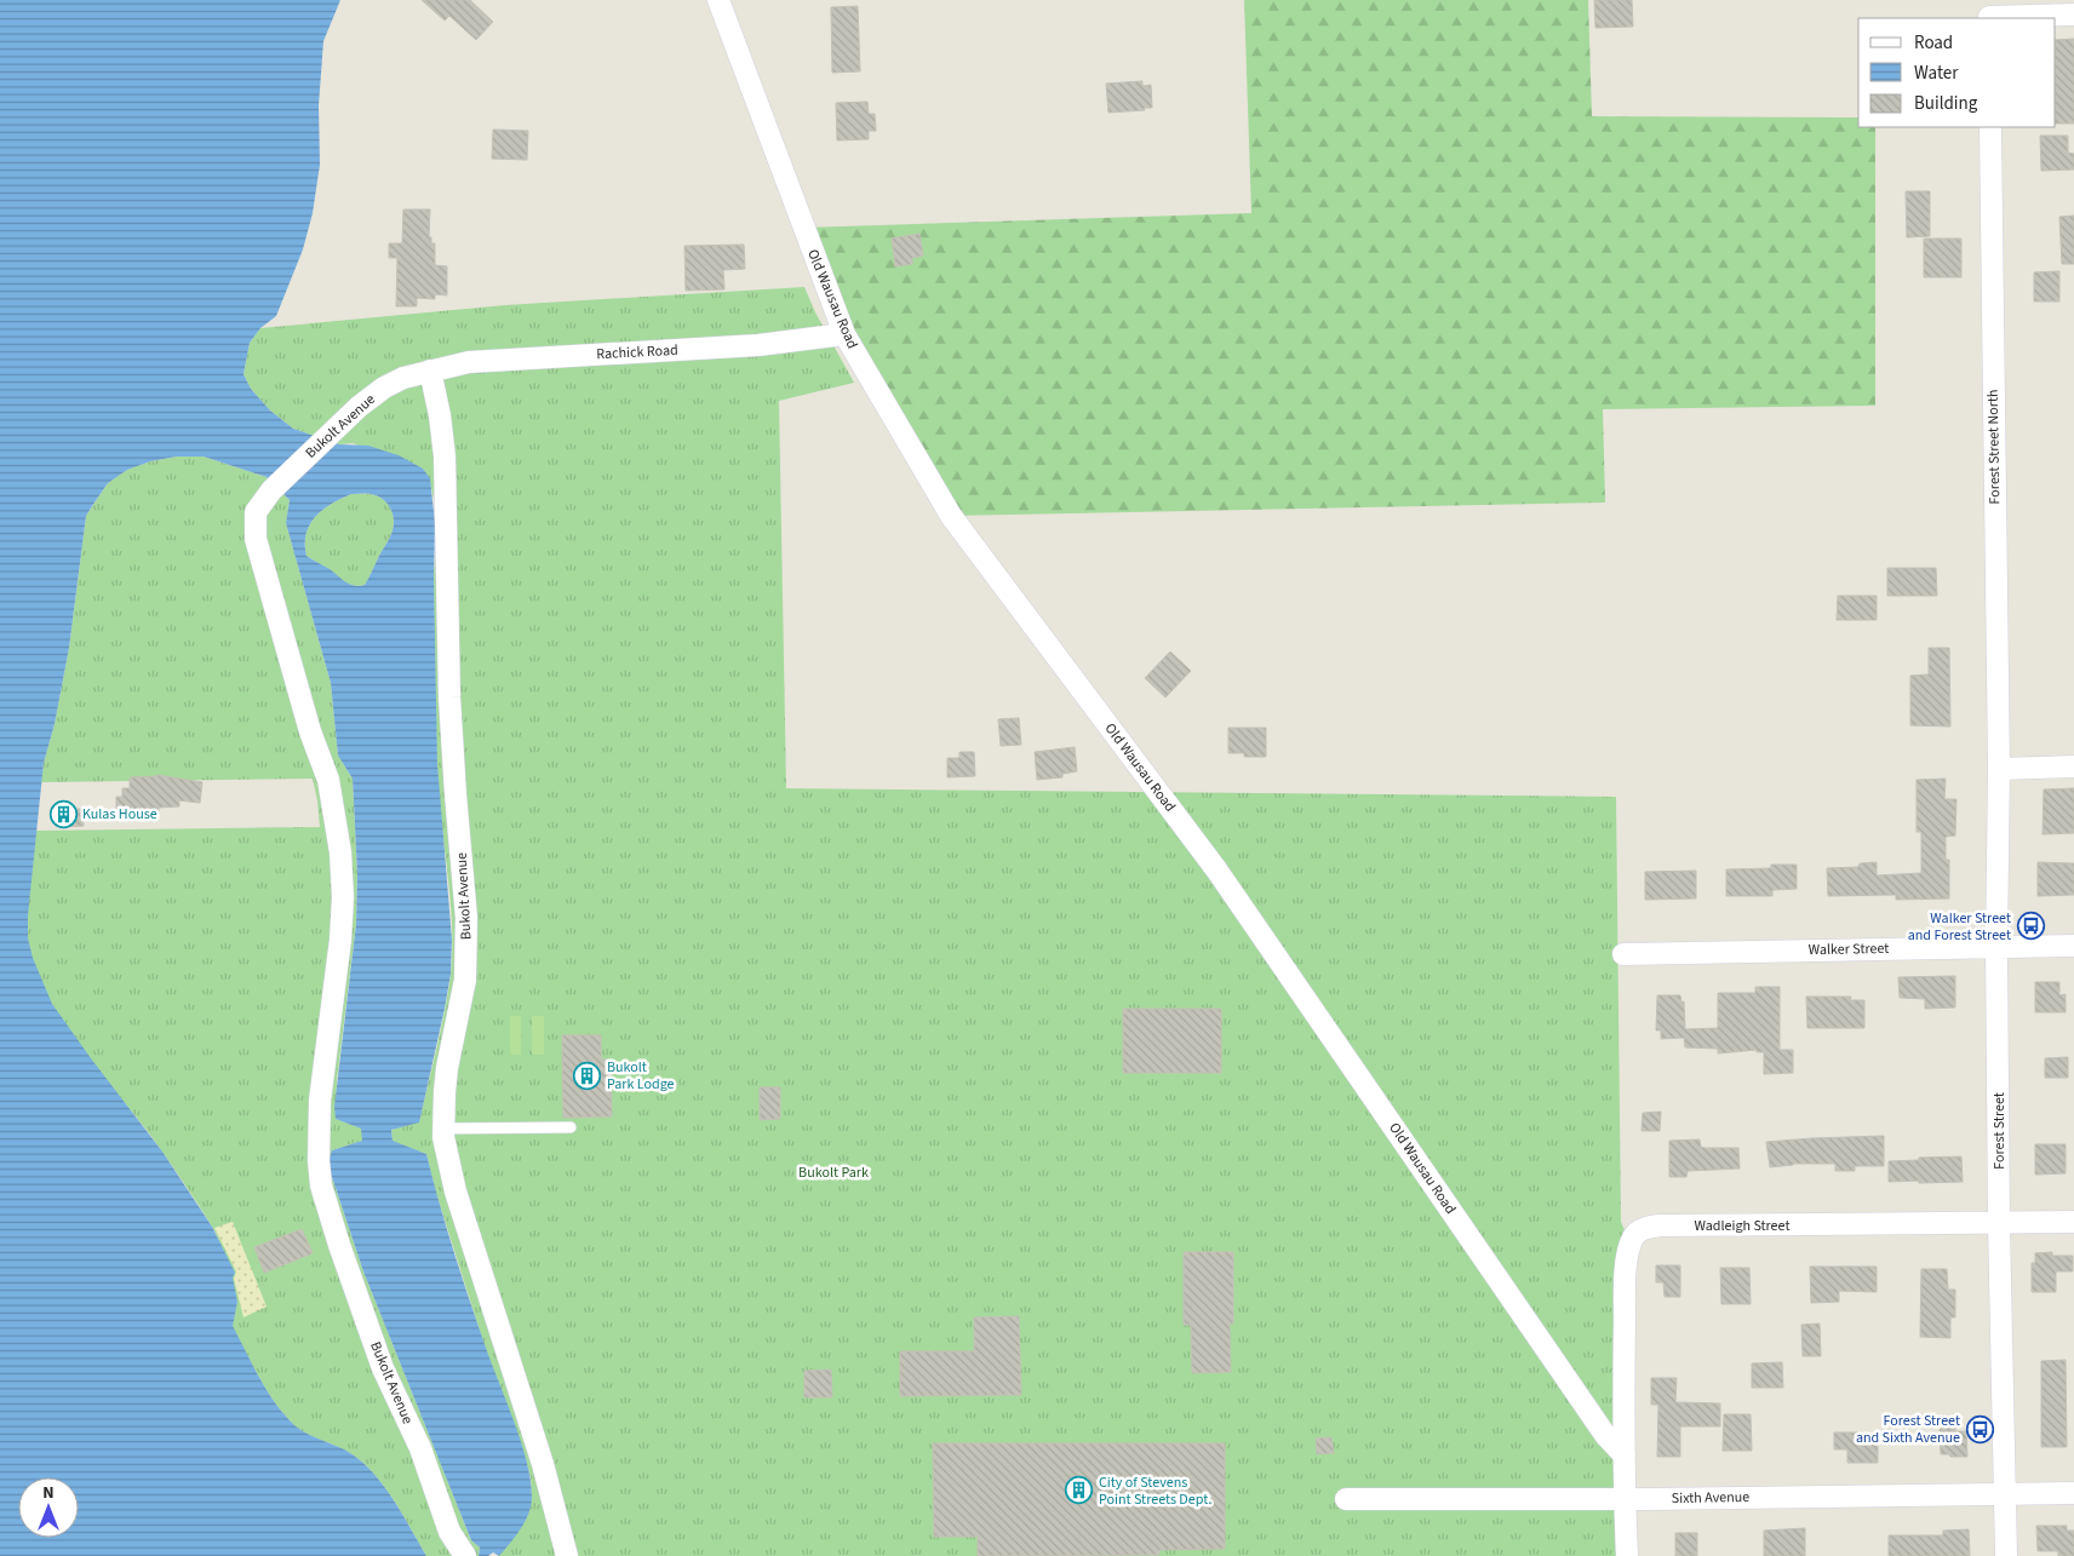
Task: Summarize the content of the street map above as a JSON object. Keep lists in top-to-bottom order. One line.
{"streets":{"street":["Old Wausau Road","Rachick Road","Bukolt Avenue","Forest Street North","Walker Street","Forest Street","Wadleigh Street","Sixth Avenue"]},"crossings":[["Old Wausau Road","Rachick Road"],["Old Wausau Road","Wadleigh Street"],["Rachick Road","Bukolt Avenue"],["Forest Street North","Forest Street"],["Walker Street","Forest Street"],["Forest Street","Wadleigh Street"],["Forest Street","Sixth Avenue"]],"parks":["Bukolt Park"],"places":{"building":["Kulas House","Bukolt Park Lodge","City of Stevens Point Streets Dept."],"bus stop":["Walker Street and Forest Street","Forest Street and Sixth Avenue"]},"legend":["Road","Water","Building"],"north":"top"}
